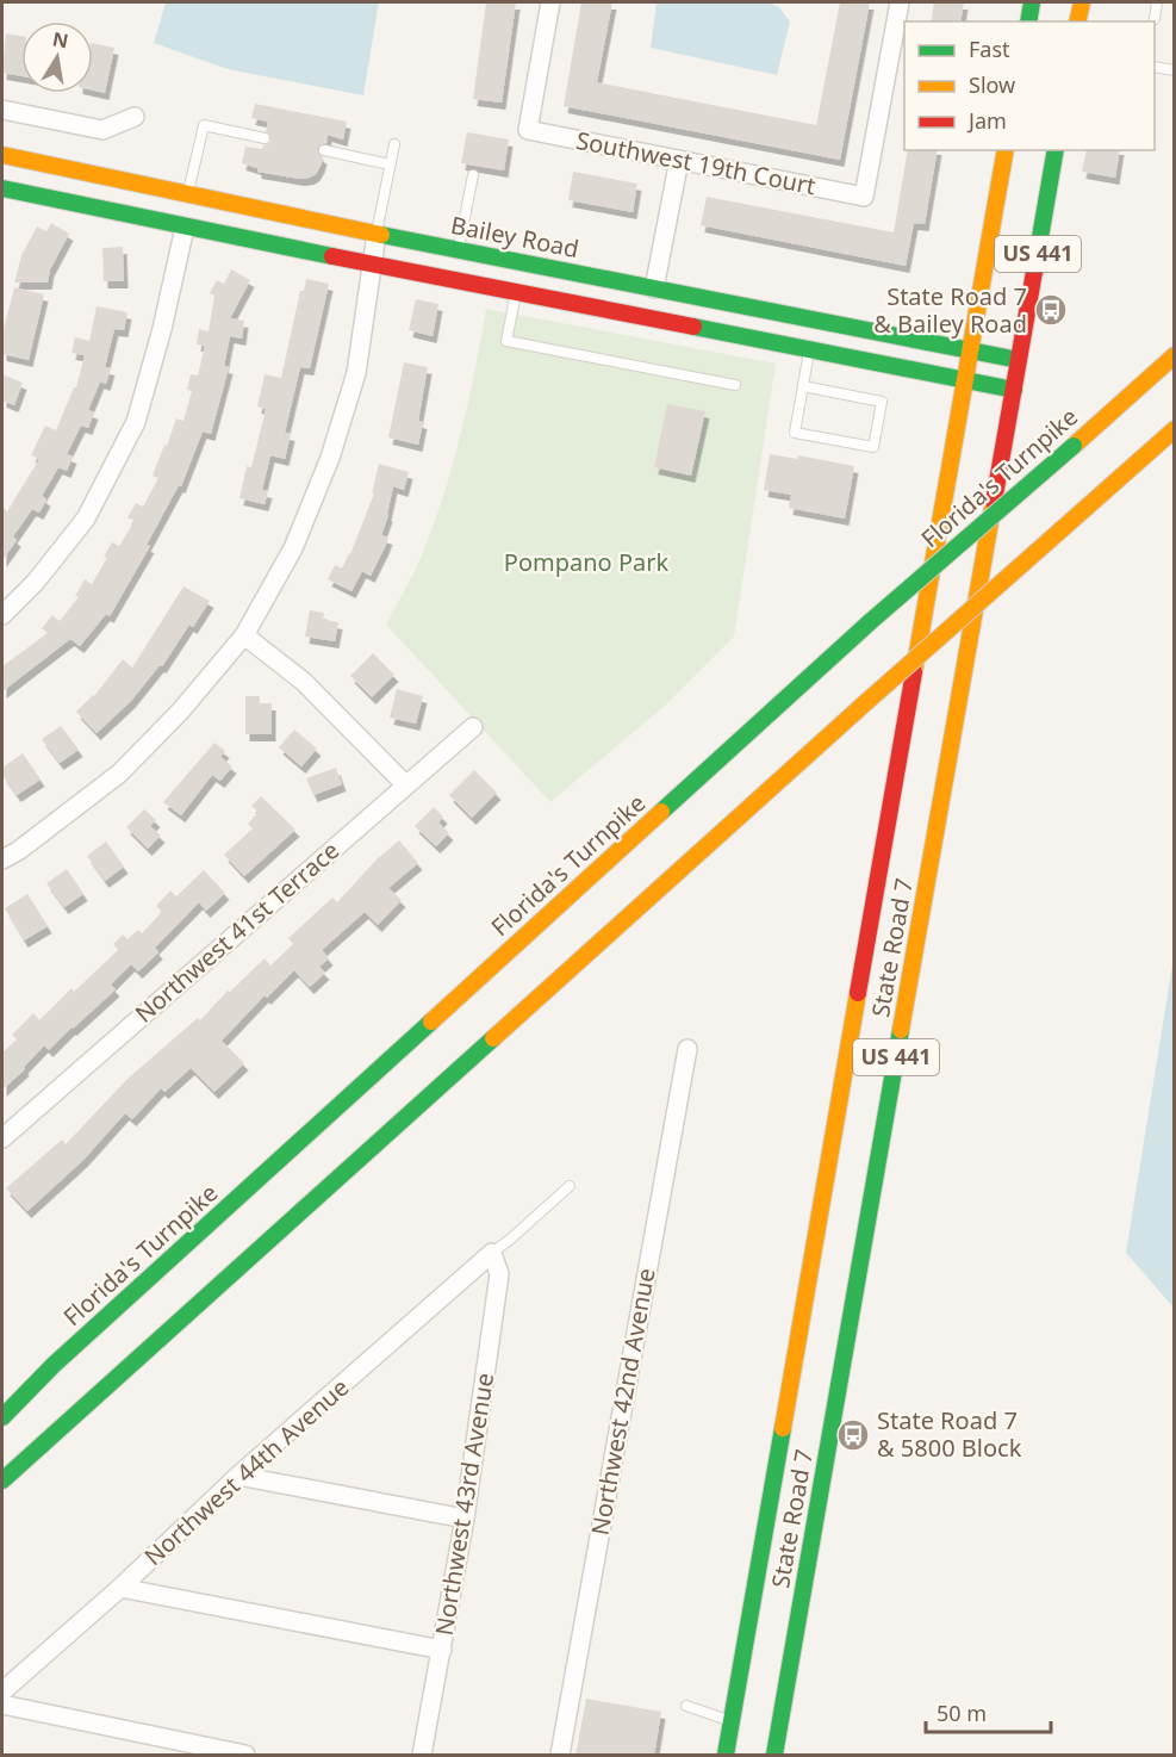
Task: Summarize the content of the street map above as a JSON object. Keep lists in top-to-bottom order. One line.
{"streets":{"main road":["Bailey Road","US 441","Florida's Turnpike","State Road 7"],"street":["Southwest 19th Court","Northwest 41st Terrace","Northwest 42nd Avenue","Northwest 44th Avenue","Northwest 43rd Avenue"]},"crossings":[["Bailey Road","State Road 7"],["Northwest 44th Avenue","Northwest 43rd Avenue"]],"parks":["Pompano Park"],"places":{"bus stop":["State Road 7 & Bailey Road","State Road 7 & 5800 Block"]},"legend":["Fast","Slow","Jam"],"scale_bar":"50 m","north":"top"}
